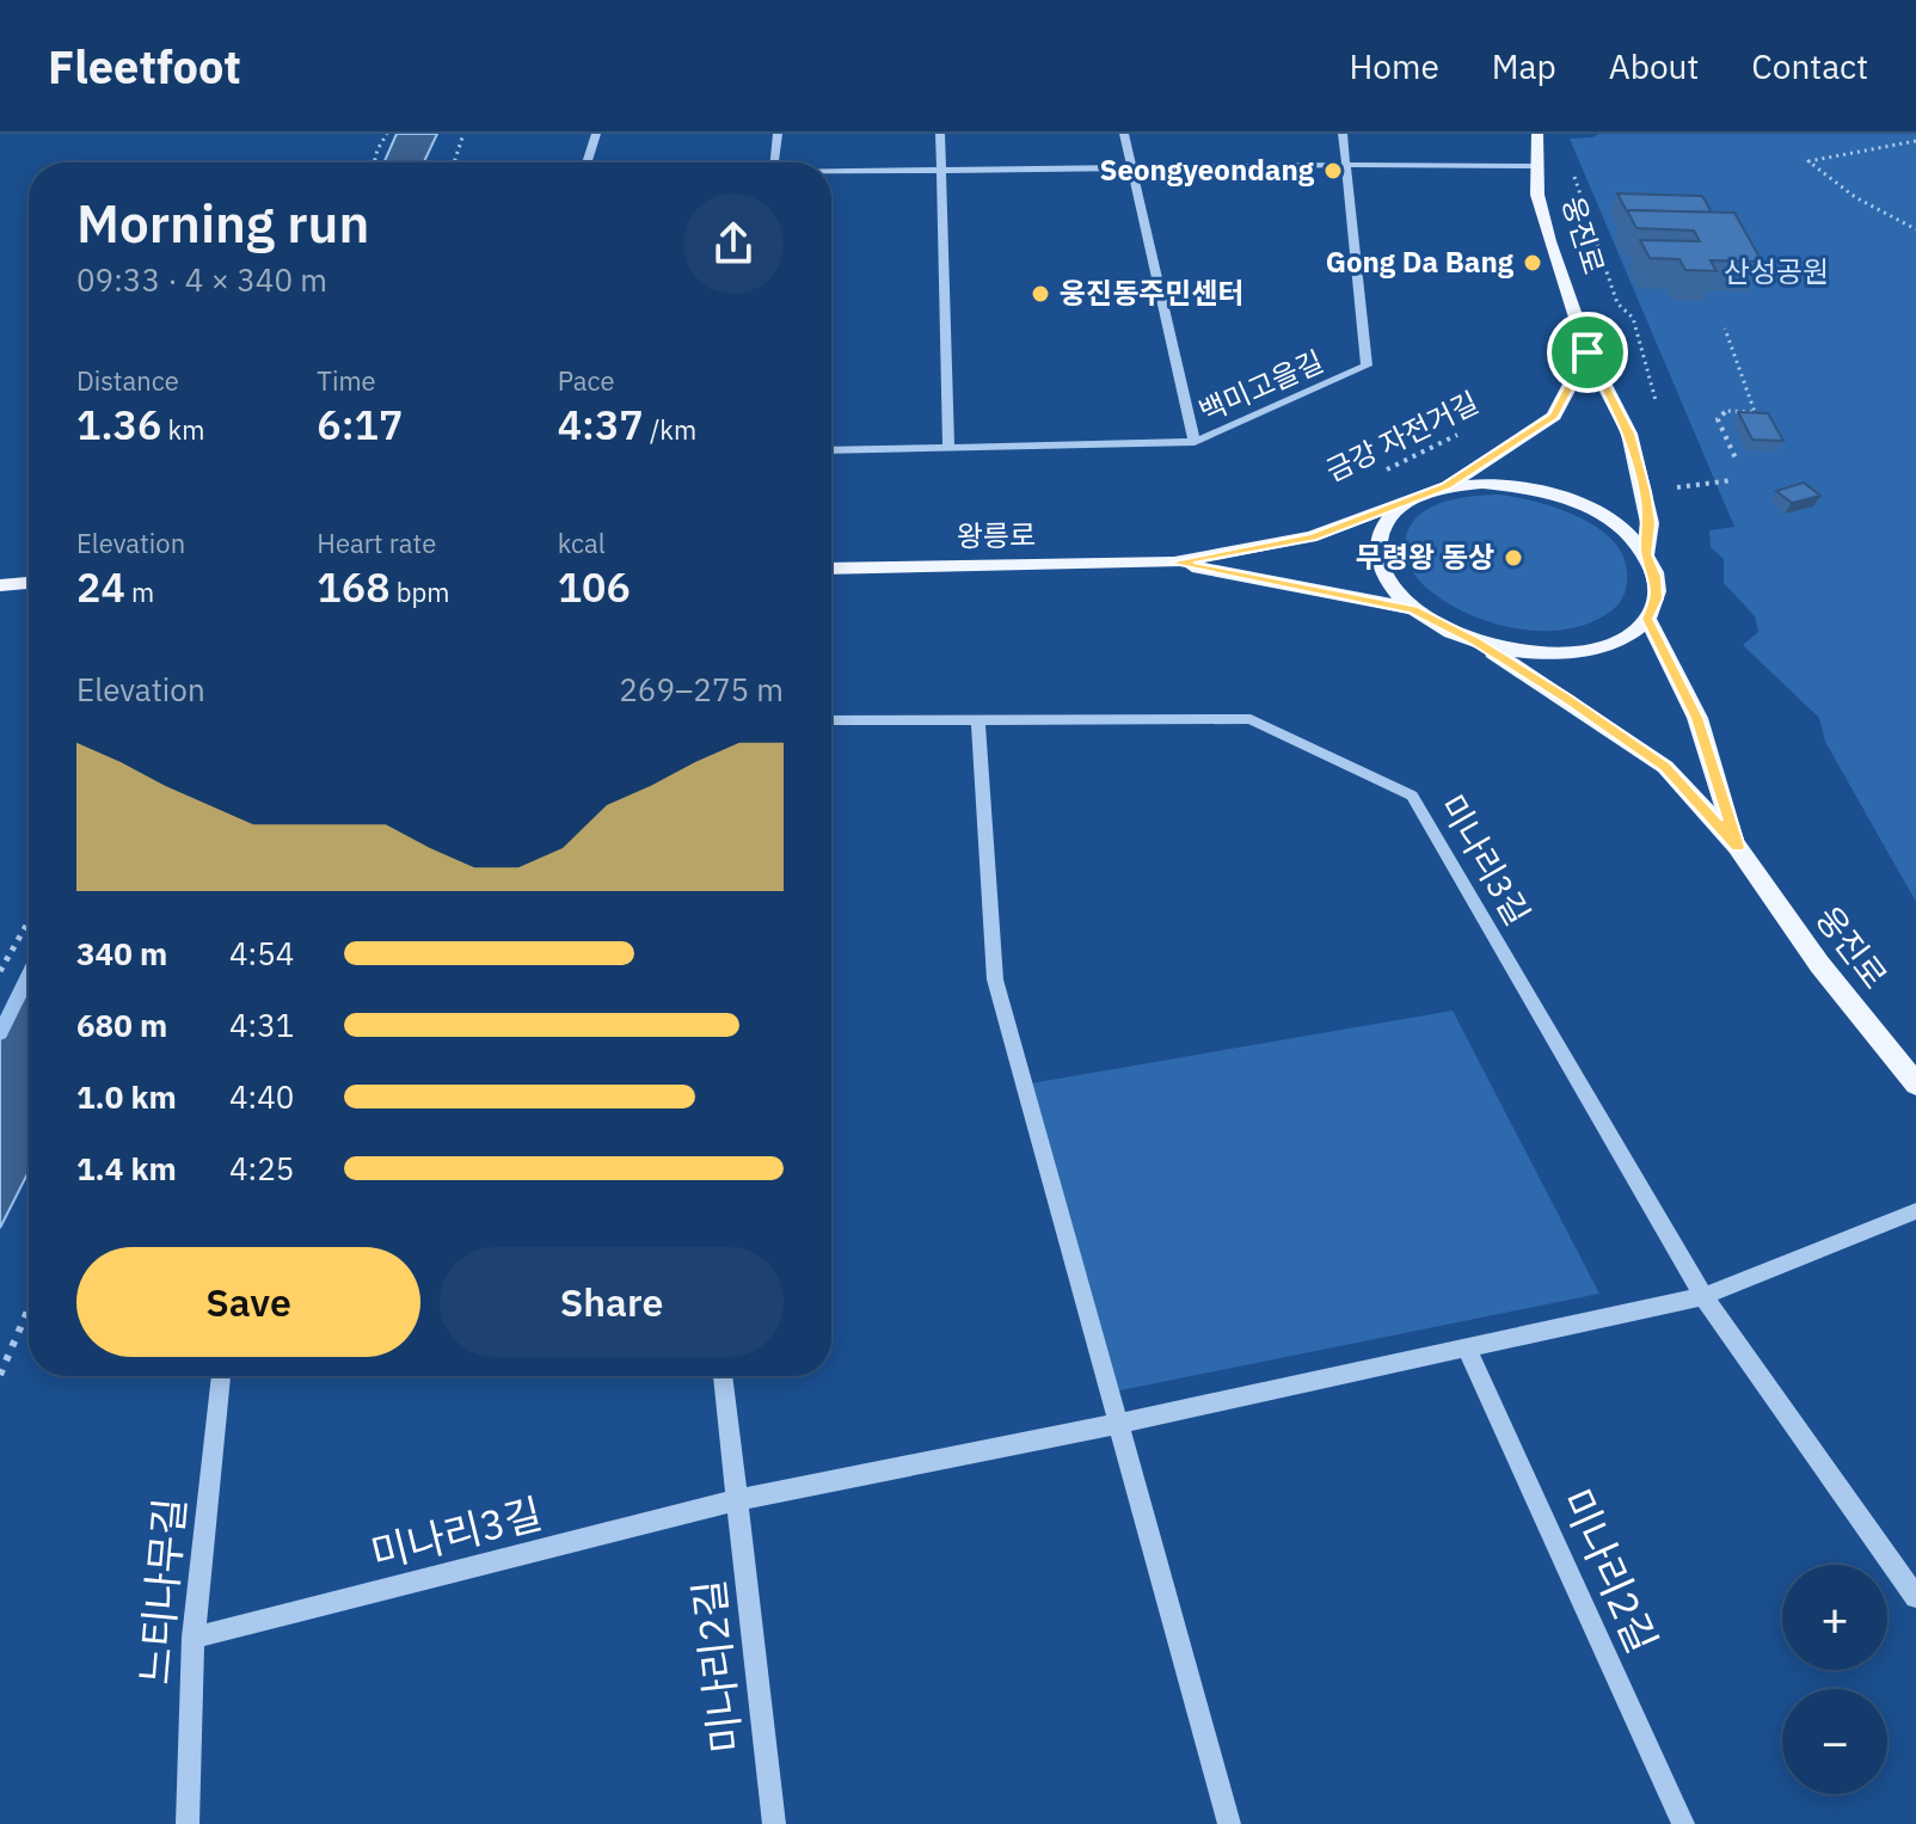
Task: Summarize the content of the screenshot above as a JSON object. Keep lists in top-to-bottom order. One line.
{"streets":{"main road":["웅진로","왕릉로"],"street":["백미고을길","미나리3길","미나리2길","느티나무길"],"path":["금강 자전거길"]},"crossings":[["미나리3길","미나리2길"],["미나리3길","느티나무길"]],"parks":["산성공원"],"places":["Seongyeondang","Gong Da Bang","웅진동주민센터","무령왕 동상"],"page":{"header":"Fleetfoot","nav":["Home","Map","About","Contact"],"heading":["Morning run","09:33 · 4 × 340 m"],"stats":[["Distance","1.36 km"],["Time","6:17"],["Pace","4:37 /km"],["Elevation","24 m"],["Heart rate","168 bpm"],["kcal","106"]],"chart":["Elevation","269–275 m"],"list":[{"name":"340 m","note":"4:54"},{"name":"680 m","note":"4:31"},{"name":"1.0 km","note":"4:40"},{"name":"1.4 km","note":"4:25"}],"buttons":["Save","Share"],"map_buttons":["+","−"]}}
